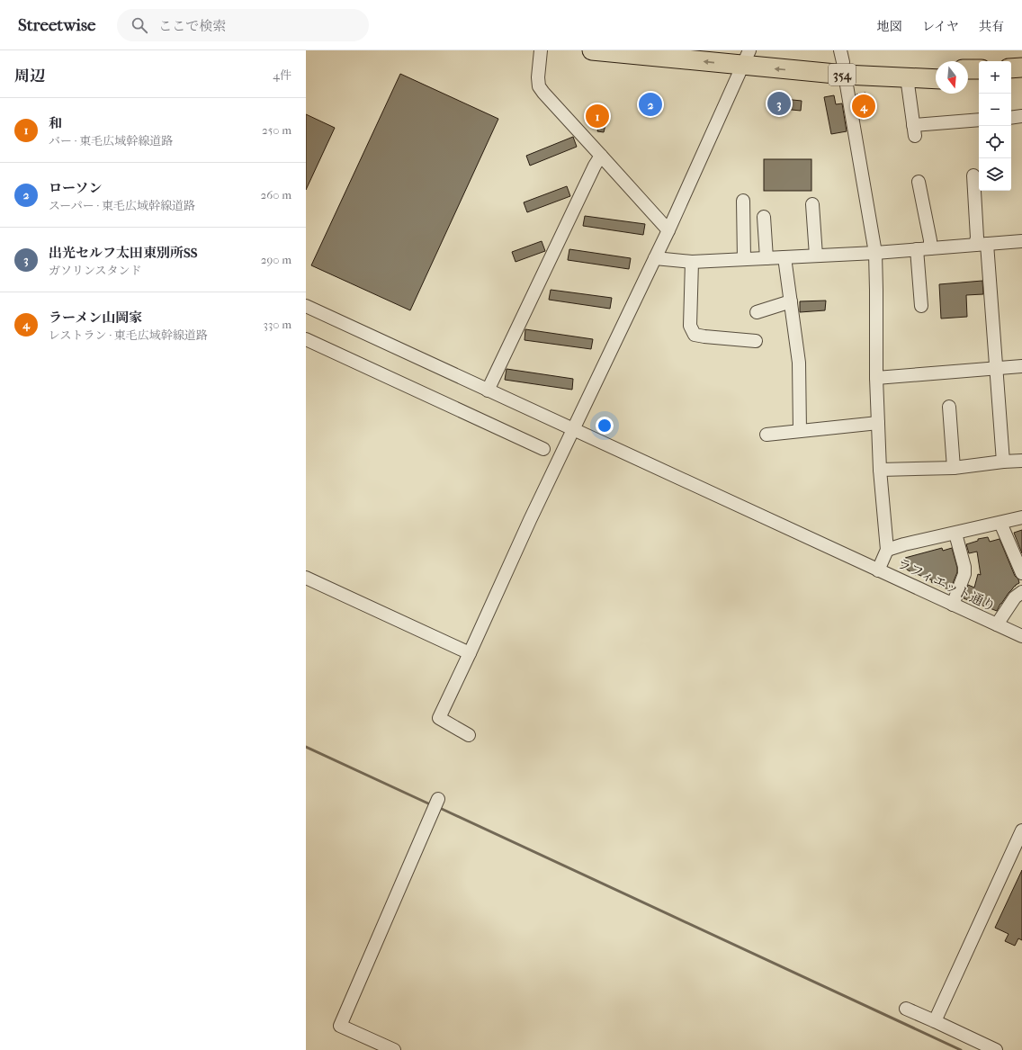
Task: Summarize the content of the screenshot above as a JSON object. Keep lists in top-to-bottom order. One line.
{"streets":{"highway":["354"],"street":["ラフィエット通り"]},"north":"bottom","page":{"header":"Streetwise","search":"ここで検索","nav":["地図","レイヤ","共有"],"heading":["周辺","4件"],"map_buttons":["+","−"],"pins":["3","2","4","1"],"list":[{"mark":"1","name":"和","note":"バー · 東毛広域幹線道路","value":"250 m"},{"mark":"2","name":"ローソン","note":"スーパー · 東毛広域幹線道路","value":"260 m"},{"mark":"3","name":"出光セルフ太田東別所SS","note":"ガソリンスタンド","value":"290 m"},{"mark":"4","name":"ラーメン山岡家","note":"レストラン · 東毛広域幹線道路","value":"330 m"}]}}
